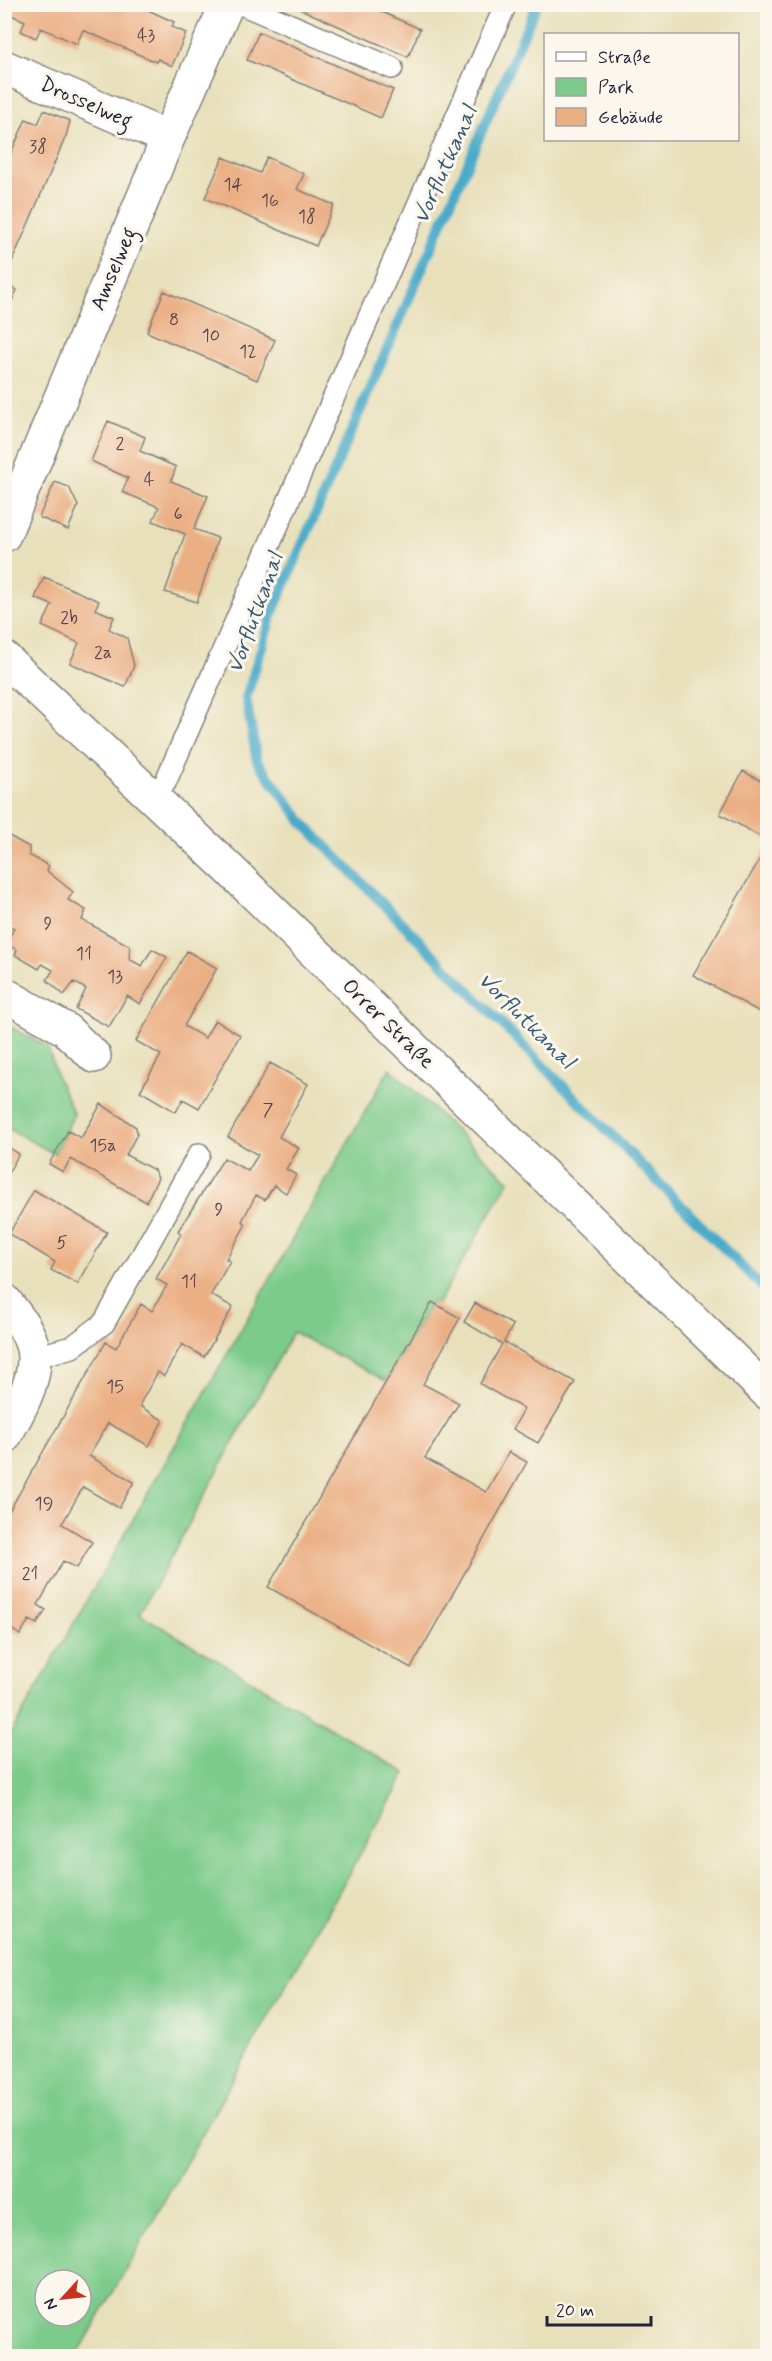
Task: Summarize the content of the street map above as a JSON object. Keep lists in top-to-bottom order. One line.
{"streets":{"main road":["Drosselweg","Amselweg","Orrer Straße"]},"crossings":[["Drosselweg","Amselweg"]],"water":["Vorflutkanal"],"house_numbers":["43","38","14","16","18","8","10","12","2","4","6","2b","2a","9","11","13","7","15a","9","5","11","15","19","21"],"legend":["Straße","Park","Gebäude"],"scale_bar":"20 m","north":"bottom left"}
